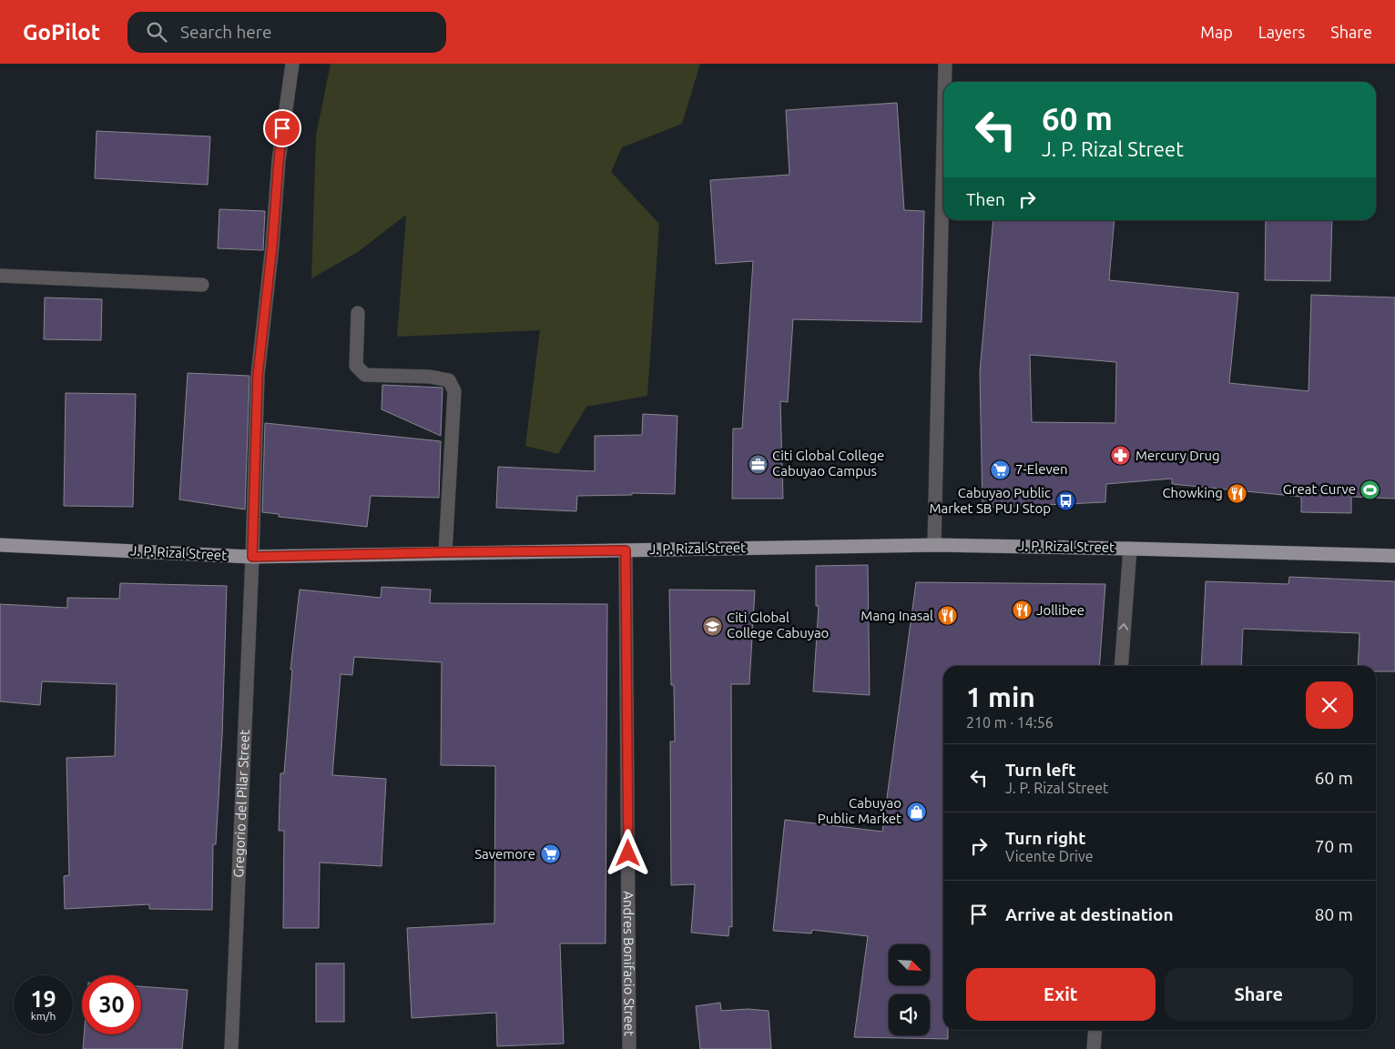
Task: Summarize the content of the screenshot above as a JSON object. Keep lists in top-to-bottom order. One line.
{"streets":{"main road":["J. P. Rizal Street"],"street":["Gregorio del Pilar Street","Andres Bonifacio Street"]},"crossings":[["J. P. Rizal Street","Gregorio del Pilar Street"],["J. P. Rizal Street","Andres Bonifacio Street"]],"places":{"pharmacy":["Mercury Drug"],"office":["Citi Global College Cabuyao Campus"],"supermarket":["7-Eleven","Savemore"],"sports":["Great Curve"],"restaurant":["Chowking","Jollibee","Mang Inasal"],"bus stop":["Cabuyao Public Market SB PUJ Stop"],"school or university":["Citi Global College Cabuyao"],"shop":["Cabuyao Public Market"]},"north":"bottom right","page":{"header":"GoPilot","search":"Search here","nav":["Map","Layers","Share"],"turn":["60 m","J. P. Rizal Street"],"then":"Then","heading":["1 min","210 m · 14:56"],"list":[{"name":"Turn left","note":"J. P. Rizal Street","value":"60 m"},{"name":"Turn right","note":"Vicente Drive","value":"70 m"},{"name":"Arrive at destination","value":"80 m"}],"buttons":["Exit","Share"],"speed":"19 km/h","limit":"30"}}
